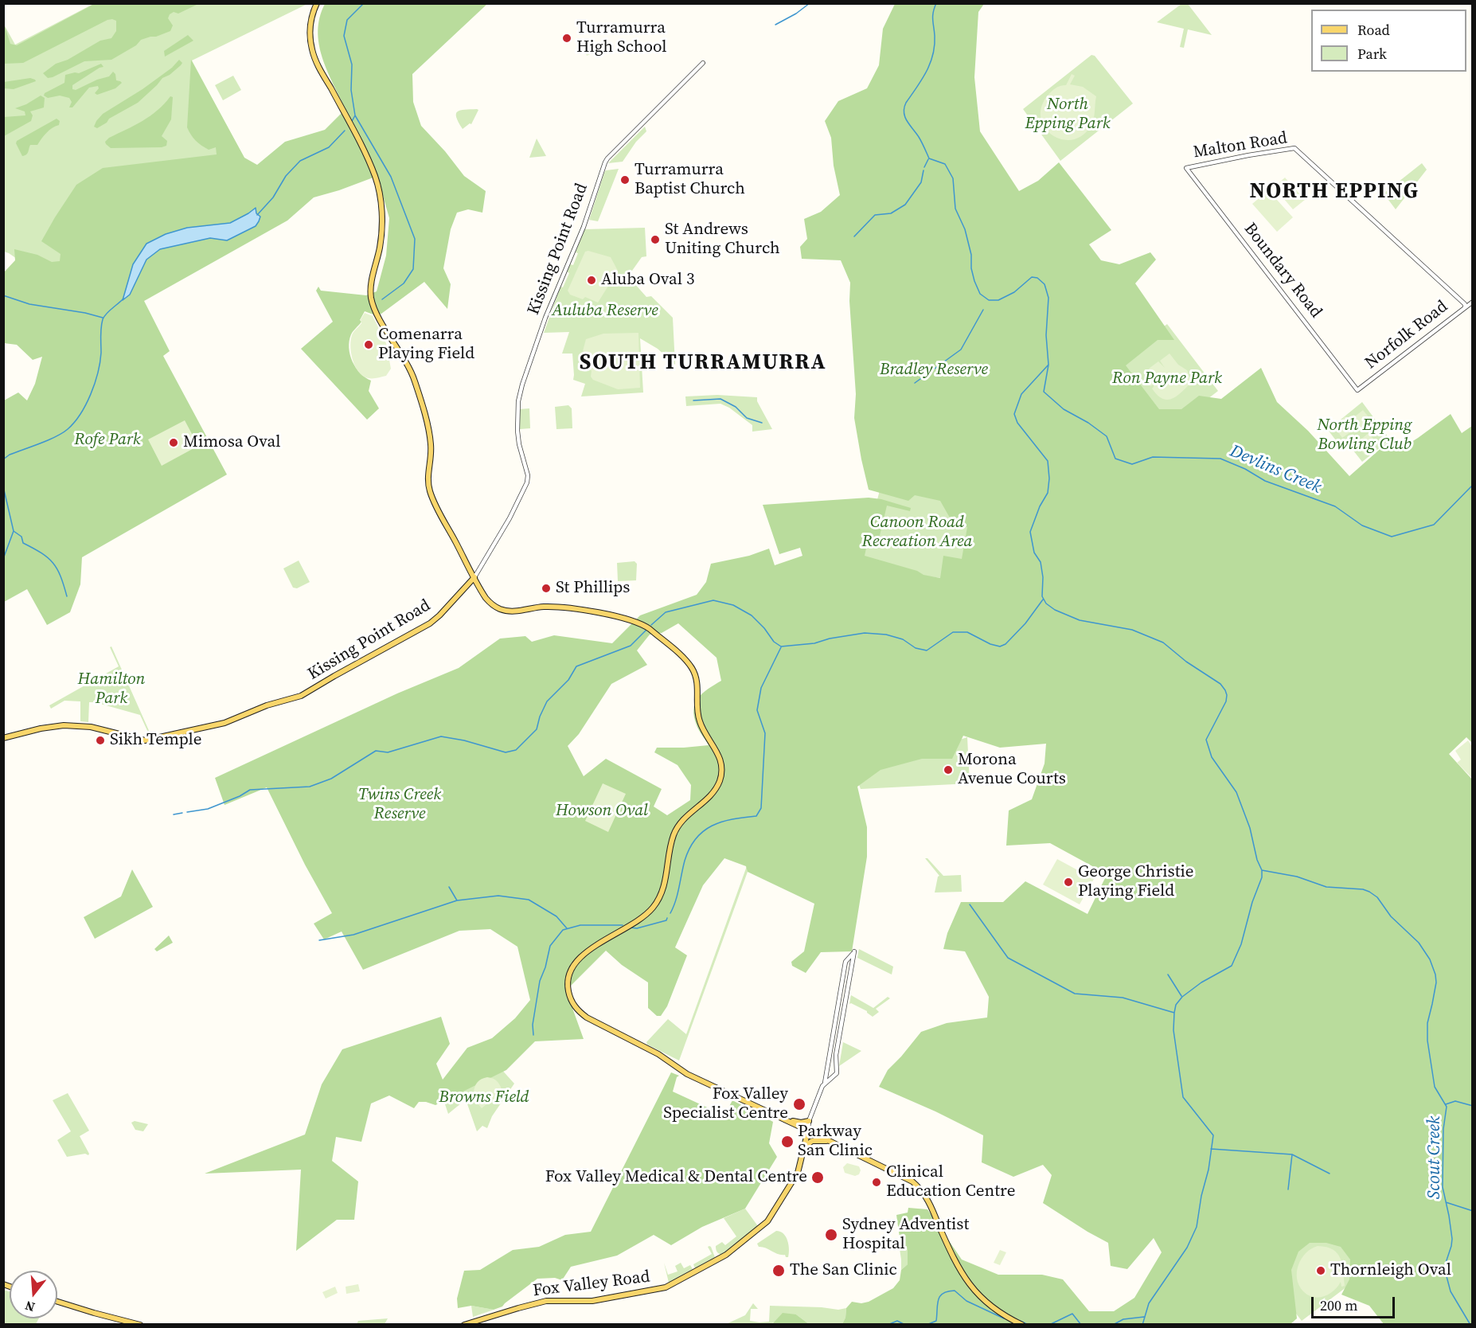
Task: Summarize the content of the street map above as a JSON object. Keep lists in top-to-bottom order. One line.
{"streets":{"main road":["Kissing Point Road","Fox Valley Road"],"street":["Malton Road","Boundary Road","Norfolk Road"]},"crossings":[["Malton Road","Boundary Road"],["Malton Road","Norfolk Road"],["Boundary Road","Norfolk Road"]],"districts":["NORTH EPPING","SOUTH TURRAMURRA"],"water":["Devlins Creek","Scout Creek"],"parks":["North Epping Park","Auluba Reserve","Bradley Reserve","Ron Payne Park","North Epping Bowling Club","Rofe Park","Canoon Road Recreation Area","Hamilton Park","Twins Creek Reserve","Howson Oval","Browns Field"],"places":["Turramurra High School","Turramurra Baptist Church","St Andrews Uniting Church","Aluba Oval 3","Comenarra Playing Field","Mimosa Oval","St Phillips","Sikh Temple","Morona Avenue Courts","George Christie Playing Field","Fox Valley Specialist Centre","Parkway San Clinic","Fox Valley Medical & Dental Centre","Clinical Education Centre","Sydney Adventist Hospital","The San Clinic","Thornleigh Oval"],"legend":["Road","Park"],"scale_bar":"200 m","north":"bottom"}
